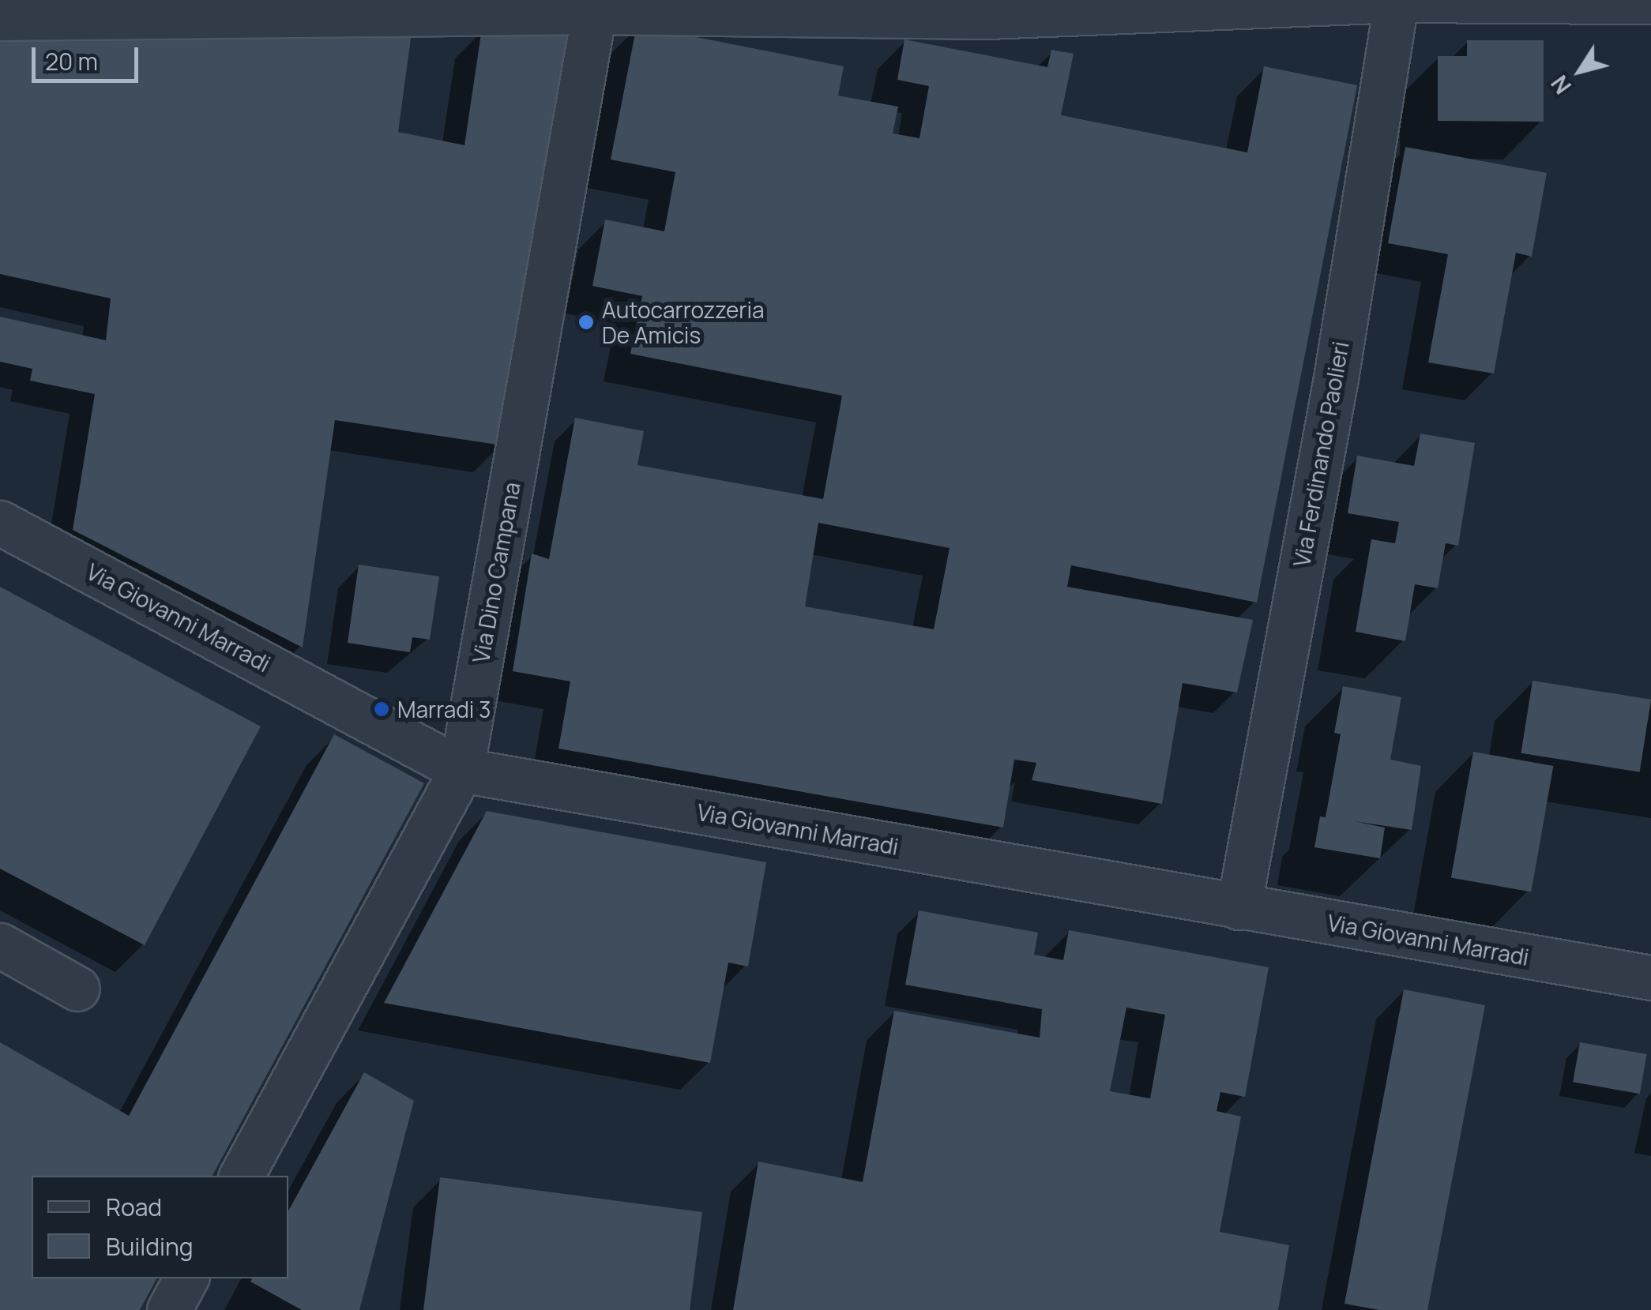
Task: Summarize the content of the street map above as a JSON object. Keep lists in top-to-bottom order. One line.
{"streets":{"street":["Via Ferdinando Paolieri","Via Dino Campana","Via Giovanni Marradi"]},"crossings":[["Via Ferdinando Paolieri","Via Giovanni Marradi"],["Via Dino Campana","Via Giovanni Marradi"]],"places":["Autocarrozzeria De Amicis","Marradi 3"],"legend":["Road","Building"],"scale_bar":"20 m","north":"bottom left"}
